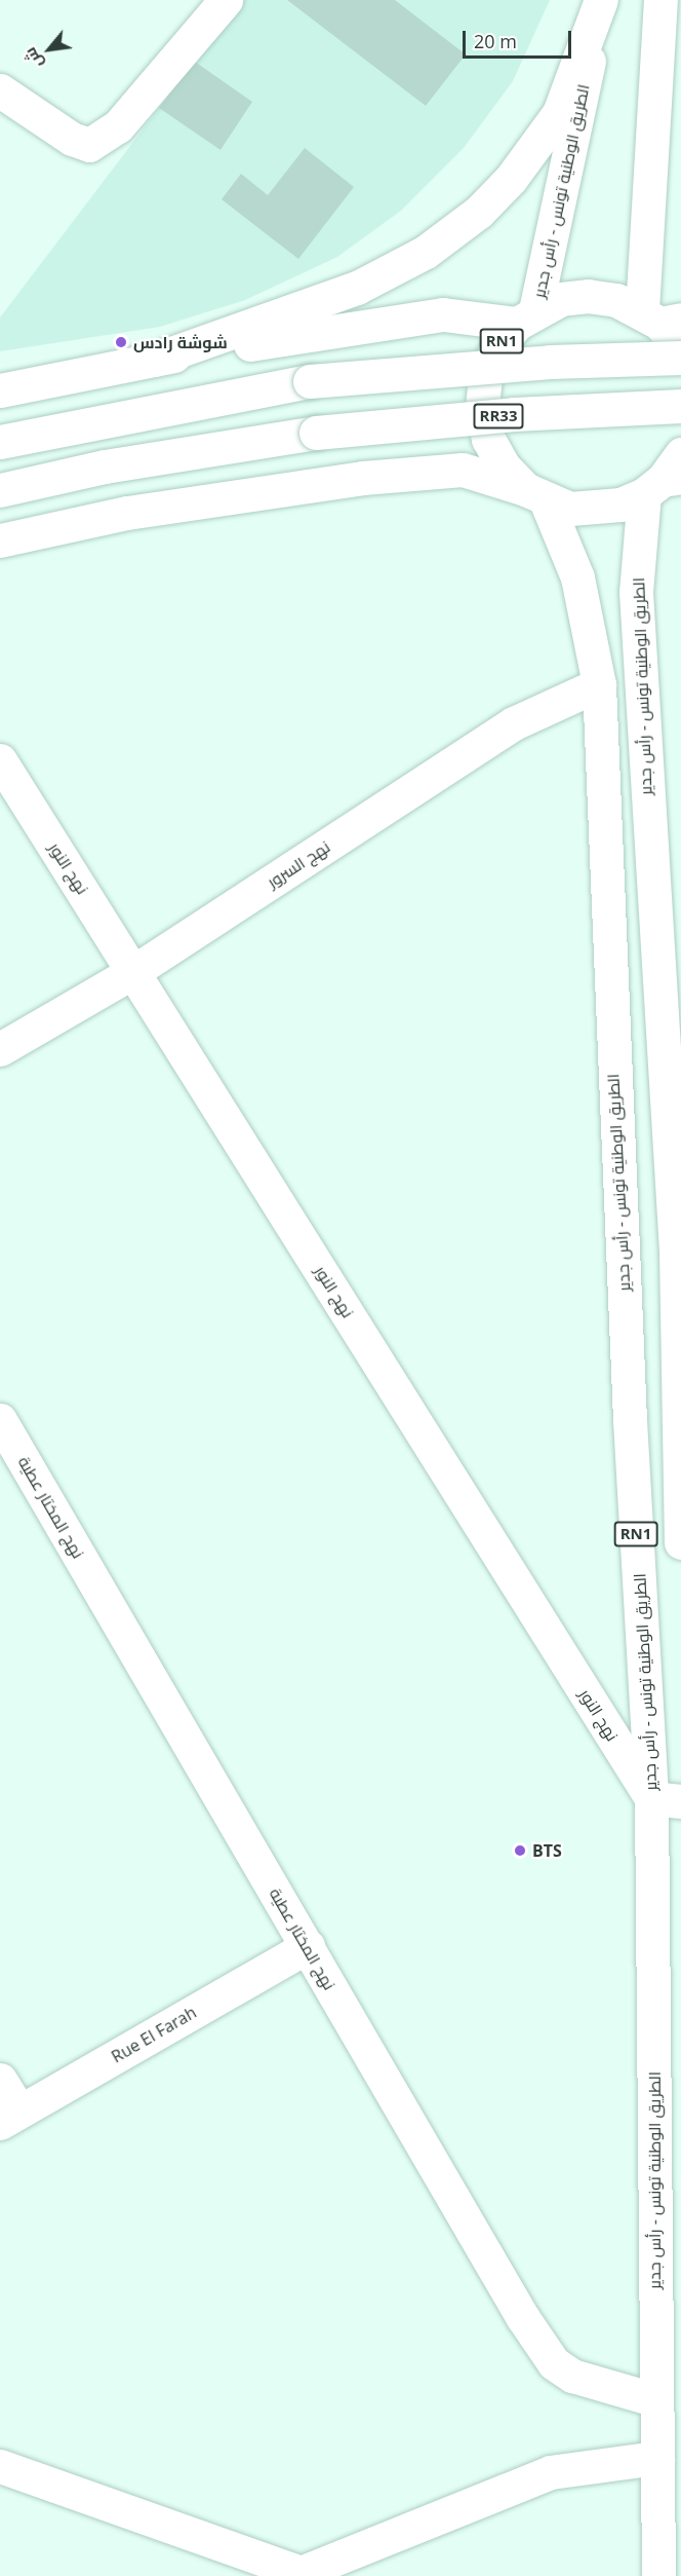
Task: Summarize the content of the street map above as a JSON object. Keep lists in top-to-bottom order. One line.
{"streets":{"main road":["الطريق الوطنية تونس - رأس جدير","RN1","RR33","نهج السرور","نهج النور","نهج المختار عطية","Rue El Farah"]},"crossings":[["الطريق الوطنية تونس - رأس جدير","RN1"],["الطريق الوطنية تونس - رأس جدير","نهج السرور"],["الطريق الوطنية تونس - رأس جدير","نهج النور"],["الطريق الوطنية تونس - رأس جدير","نهج المختار عطية"],["نهج السرور","نهج النور"],["نهج المختار عطية","Rue El Farah"]],"places":["شوشة رادس","BTS"],"scale_bar":"20 m","north":"bottom left"}
